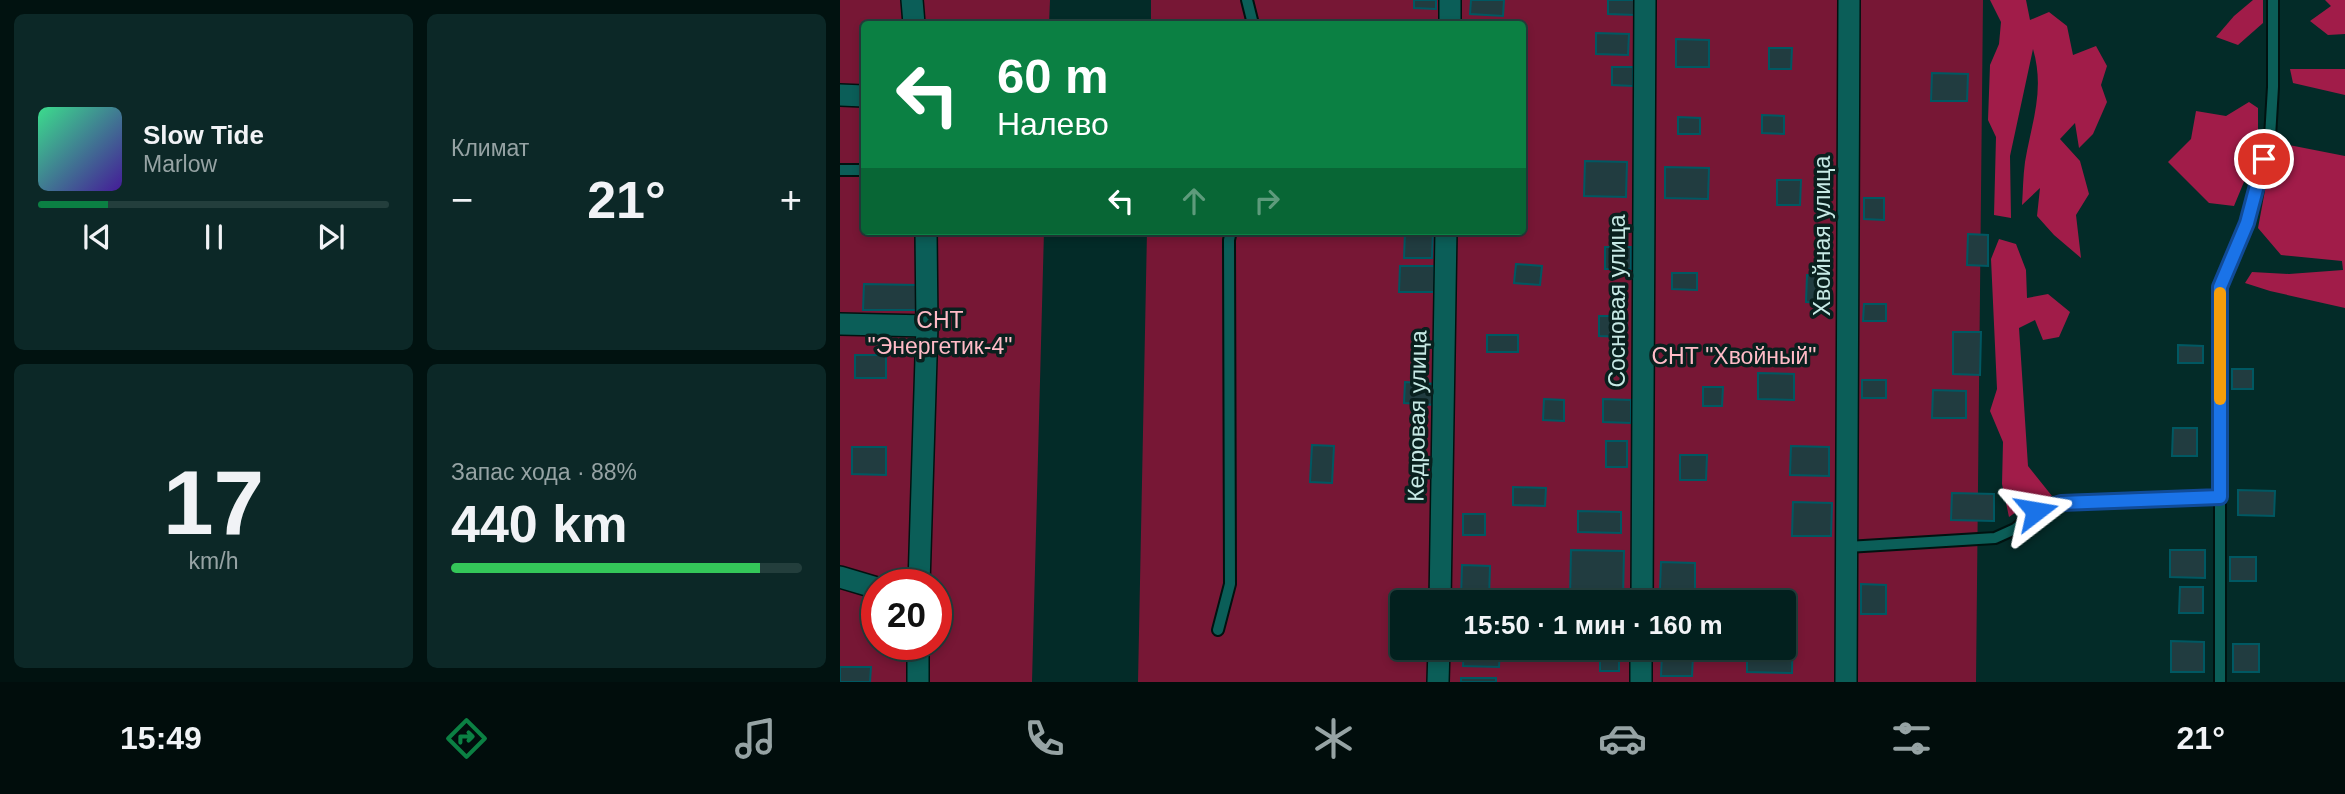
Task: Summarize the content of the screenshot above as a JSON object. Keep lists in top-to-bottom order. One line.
{"streets":{"street":["Хвойная улица","Сосновая улица","Кедровая улица"]},"parks":["СНТ \"Энергетик-4\"","СНТ \"Хвойный\""],"page":{"tile":["Климат",["17","km/h"],["Запас хода · 88%","440 km"]],"turn":["60 m","Налево"],"song":["Slow Tide","Marlow"],"heat":["−","21°","+"],"limit":"20","trip":"15:50 · 1 мин · 160 m","tabs":["15:49","21°"]}}
